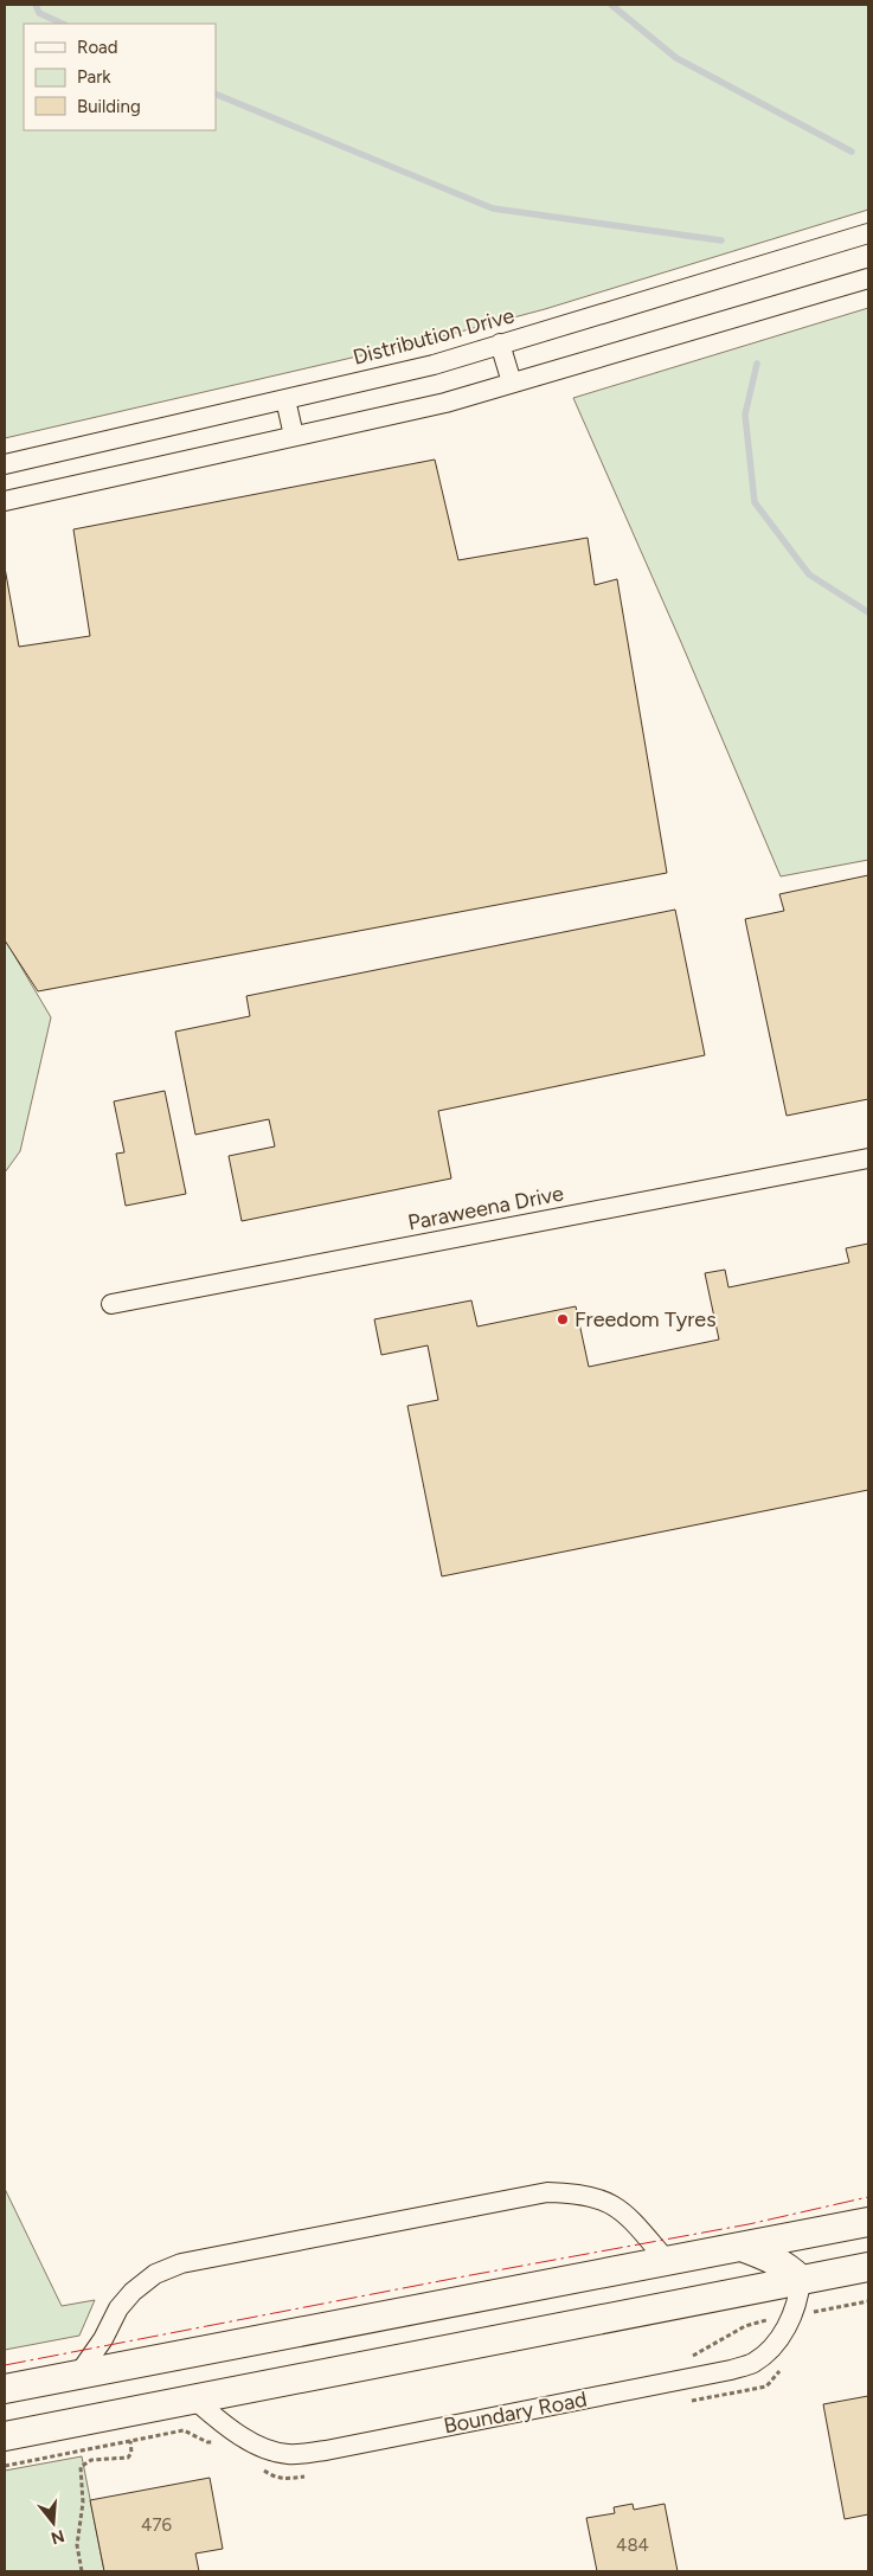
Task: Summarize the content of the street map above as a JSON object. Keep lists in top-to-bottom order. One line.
{"streets":{"street":["Distribution Drive","Paraweena Drive","Boundary Road"]},"places":["Freedom Tyres"],"house_numbers":["476","484"],"legend":["Road","Park","Building"],"north":"bottom"}
